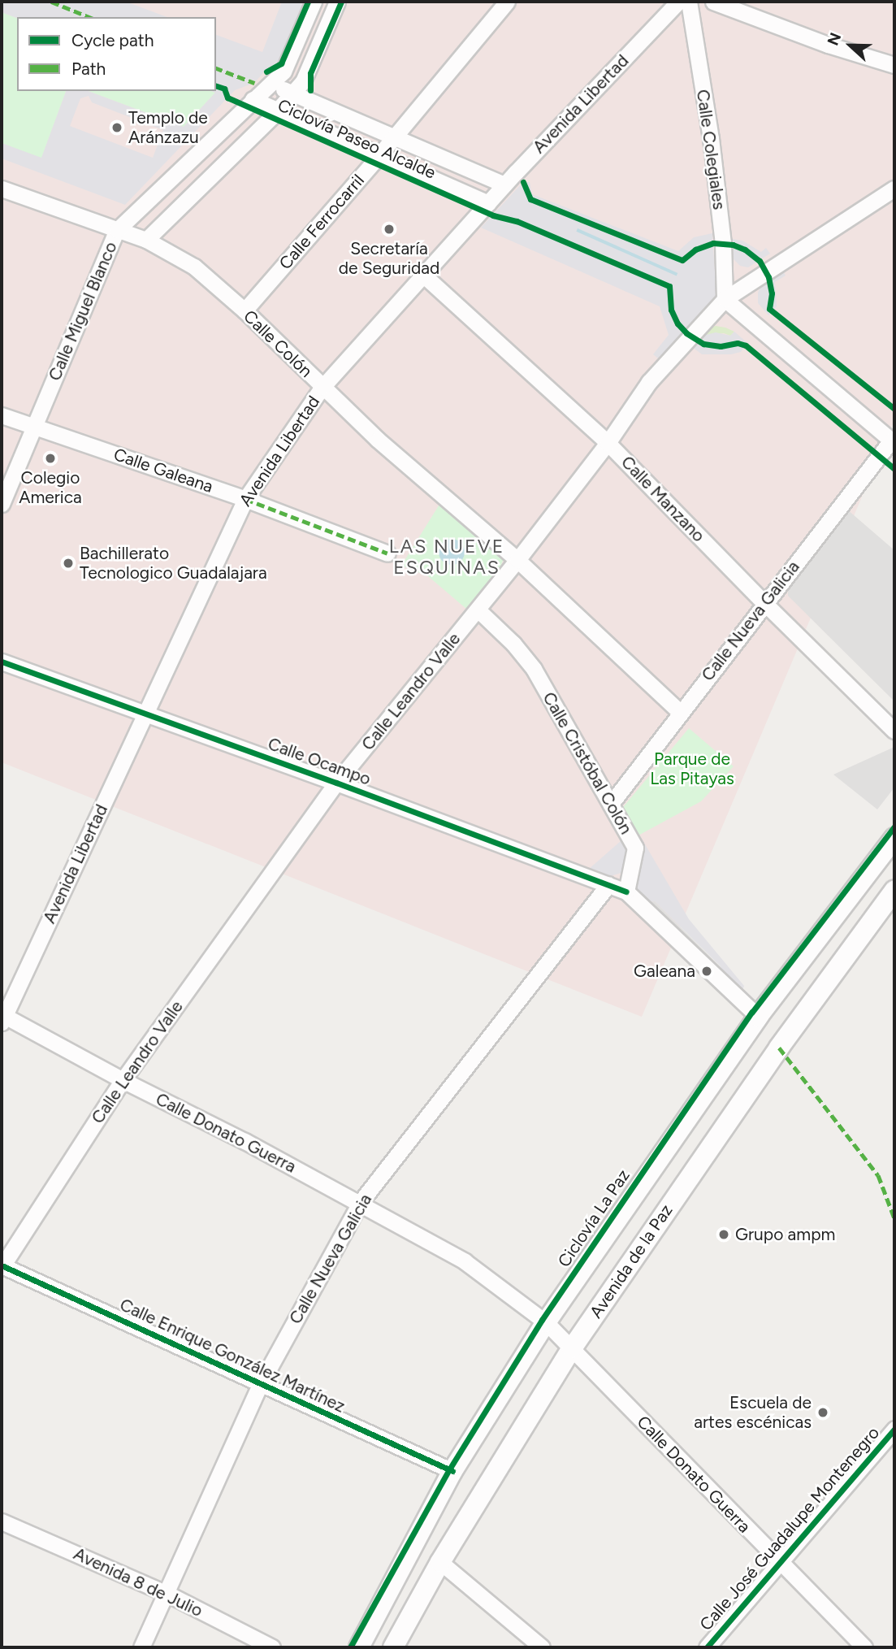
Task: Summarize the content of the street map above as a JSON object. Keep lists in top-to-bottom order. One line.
{"streets":{"street":["Avenida Libertad","Calle Colegiales","Calle Ferrocarril","Calle Miguel Blanco","Calle Colón","Calle Galeana","Calle Manzano","Calle Nueva Galicia","Calle Leandro Valle","Calle Ocampo","Calle Cristóbal Colón","Calle Donato Guerra","Avenida de la Paz","Calle Enrique González Martínez","Calle José Guadalupe Montenegro","Avenida 8 de Julio"],"cycle path":["Ciclovía Paseo Alcalde","Ciclovía La Paz"]},"crossings":[["Avenida Libertad","Calle Colón"],["Avenida Libertad","Calle Galeana"],["Avenida Libertad","Calle Manzano"],["Avenida Libertad","Calle Ocampo"],["Avenida Libertad","Calle Donato Guerra"],["Calle Colegiales","Calle Leandro Valle"],["Calle Ferrocarril","Calle Colón"],["Calle Miguel Blanco","Calle Colón"],["Calle Miguel Blanco","Calle Galeana"],["Calle Colón","Calle Nueva Galicia"],["Calle Colón","Calle Leandro Valle"],["Calle Manzano","Calle Nueva Galicia"],["Calle Manzano","Calle Leandro Valle"],["Calle Nueva Galicia","Calle Ocampo"],["Calle Nueva Galicia","Calle Cristóbal Colón"],["Calle Nueva Galicia","Calle Donato Guerra"],["Calle Nueva Galicia","Calle Enrique González Martínez"],["Calle Nueva Galicia","Avenida 8 de Julio"],["Calle Leandro Valle","Calle Ocampo"],["Calle Leandro Valle","Calle Cristóbal Colón"],["Calle Leandro Valle","Calle Donato Guerra"],["Calle Leandro Valle","Calle Enrique González Martínez"],["Calle Ocampo","Calle Cristóbal Colón"],["Calle Donato Guerra","Avenida de la Paz"],["Calle Donato Guerra","Calle José Guadalupe Montenegro"],["Avenida de la Paz","Calle Enrique González Martínez"]],"districts":["LAS NUEVE ESQUINAS"],"parks":["Parque de Las Pitayas"],"places":["Templo de Aránzazu","Secretaría de Seguridad","Colegio America","Bachillerato Tecnologico Guadalajara","Galeana","Grupo ampm","Escuela de artes escénicas"],"legend":["Cycle path","Path"],"north":"left"}
